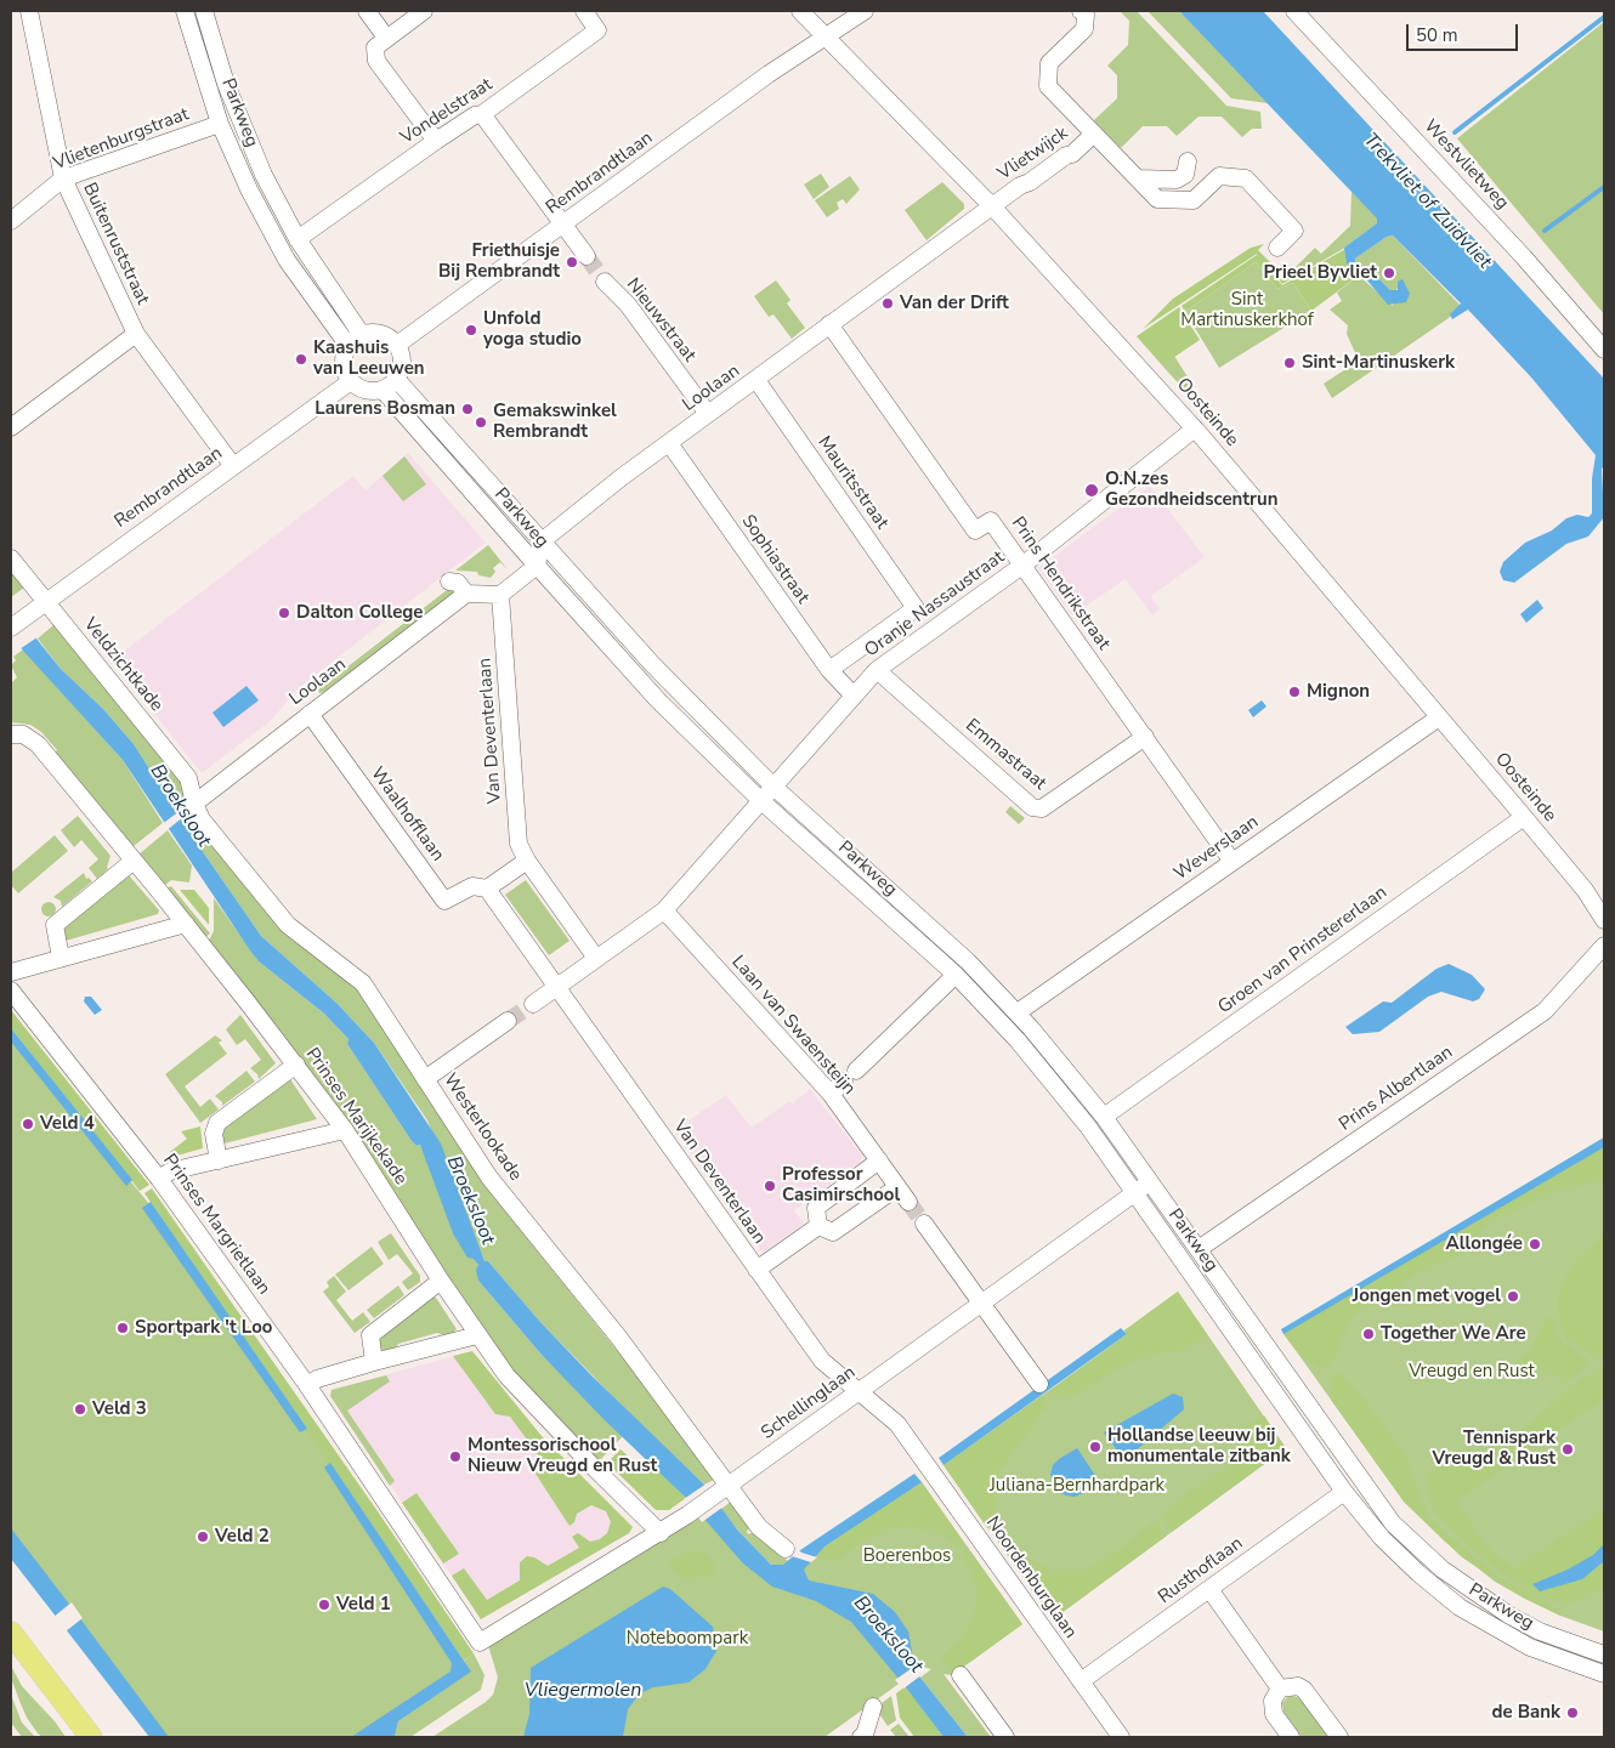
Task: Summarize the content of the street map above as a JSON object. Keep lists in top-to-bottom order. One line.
{"streets":{"street":["Vondelstraat","Parkweg","Vlietenburgstraat","Vlietwijck","Westvlietweg","Rembrandtlaan","Buitenruststraat","Nieuwstraat","Loolaan","Oosteinde","Mauritsstraat","Sophiastraat","Prins Hendrikstraat","Oranje Nassaustraat","Veldzichtkade","Van Deventerlaan","Emmastraat","Waalhofflaan","Weverslaan","Groen van Prinstererlaan","Laan van Swaensteijn","Prins Albertlaan","Prinses Marijkekade","Westerlookade","Prinses Margrietlaan","Schellinglaan","Rusthoflaan","Noordenburglaan"]},"crossings":[["Vondelstraat","Parkweg"],["Parkweg","Vlietenburgstraat"],["Parkweg","Rembrandtlaan"],["Parkweg","Loolaan"],["Parkweg","Oranje Nassaustraat"],["Parkweg","Weverslaan"],["Parkweg","Groen van Prinstererlaan"],["Parkweg","Prins Albertlaan"],["Parkweg","Schellinglaan"],["Parkweg","Rusthoflaan"],["Vlietenburgstraat","Buitenruststraat"],["Vlietwijck","Loolaan"],["Vlietwijck","Oosteinde"],["Rembrandtlaan","Buitenruststraat"],["Rembrandtlaan","Oosteinde"],["Rembrandtlaan","Veldzichtkade"],["Nieuwstraat","Loolaan"],["Loolaan","Oosteinde"],["Loolaan","Mauritsstraat"],["Loolaan","Sophiastraat"],["Loolaan","Prins Hendrikstraat"],["Loolaan","Veldzichtkade"],["Loolaan","Waalhofflaan"],["Loolaan","Westerlookade"],["Oosteinde","Oranje Nassaustraat"],["Oosteinde","Weverslaan"],["Oosteinde","Groen van Prinstererlaan"],["Mauritsstraat","Oranje Nassaustraat"],["Sophiastraat","Oranje Nassaustraat"],["Prins Hendrikstraat","Oranje Nassaustraat"],["Prins Hendrikstraat","Emmastraat"],["Prins Hendrikstraat","Weverslaan"],["Oranje Nassaustraat","Emmastraat"],["Veldzichtkade","Westerlookade"],["Van Deventerlaan","Waalhofflaan"],["Van Deventerlaan","Schellinglaan"],["Van Deventerlaan","Noordenburglaan"],["Prinses Marijkekade","Schellinglaan"],["Westerlookade","Schellinglaan"],["Prinses Margrietlaan","Schellinglaan"],["Schellinglaan","Noordenburglaan"],["Rusthoflaan","Noordenburglaan"]],"water":["Trekvliet of Zuidvliet","Broeksloot","Vliegermolen"],"parks":["Sint Martinuskerkhof","Vreugd en Rust","Juliana-Bernhardpark","Boerenbos","Noteboompark"],"places":["Friethuisje Bij Rembrandt","Prieel Byvliet","Van der Drift","Unfold yoga studio","Kaashuis van Leeuwen","Sint-Martinuskerk","Laurens Bosman","Gemakswinkel Rembrandt","O.N.zes Gezondheidscentrun","Dalton College","Mignon","Veld 4","Professor Casimirschool","Allongée","Jongen met vogel","Sportpark 't Loo","Together We Are","Veld 3","Hollandse leeuw bij monumentale zitbank","Tennispark Vreugd & Rust","Montessorischool Nieuw Vreugd en Rust","Veld 2","Veld 1","de Bank"],"scale_bar":"50 m"}
